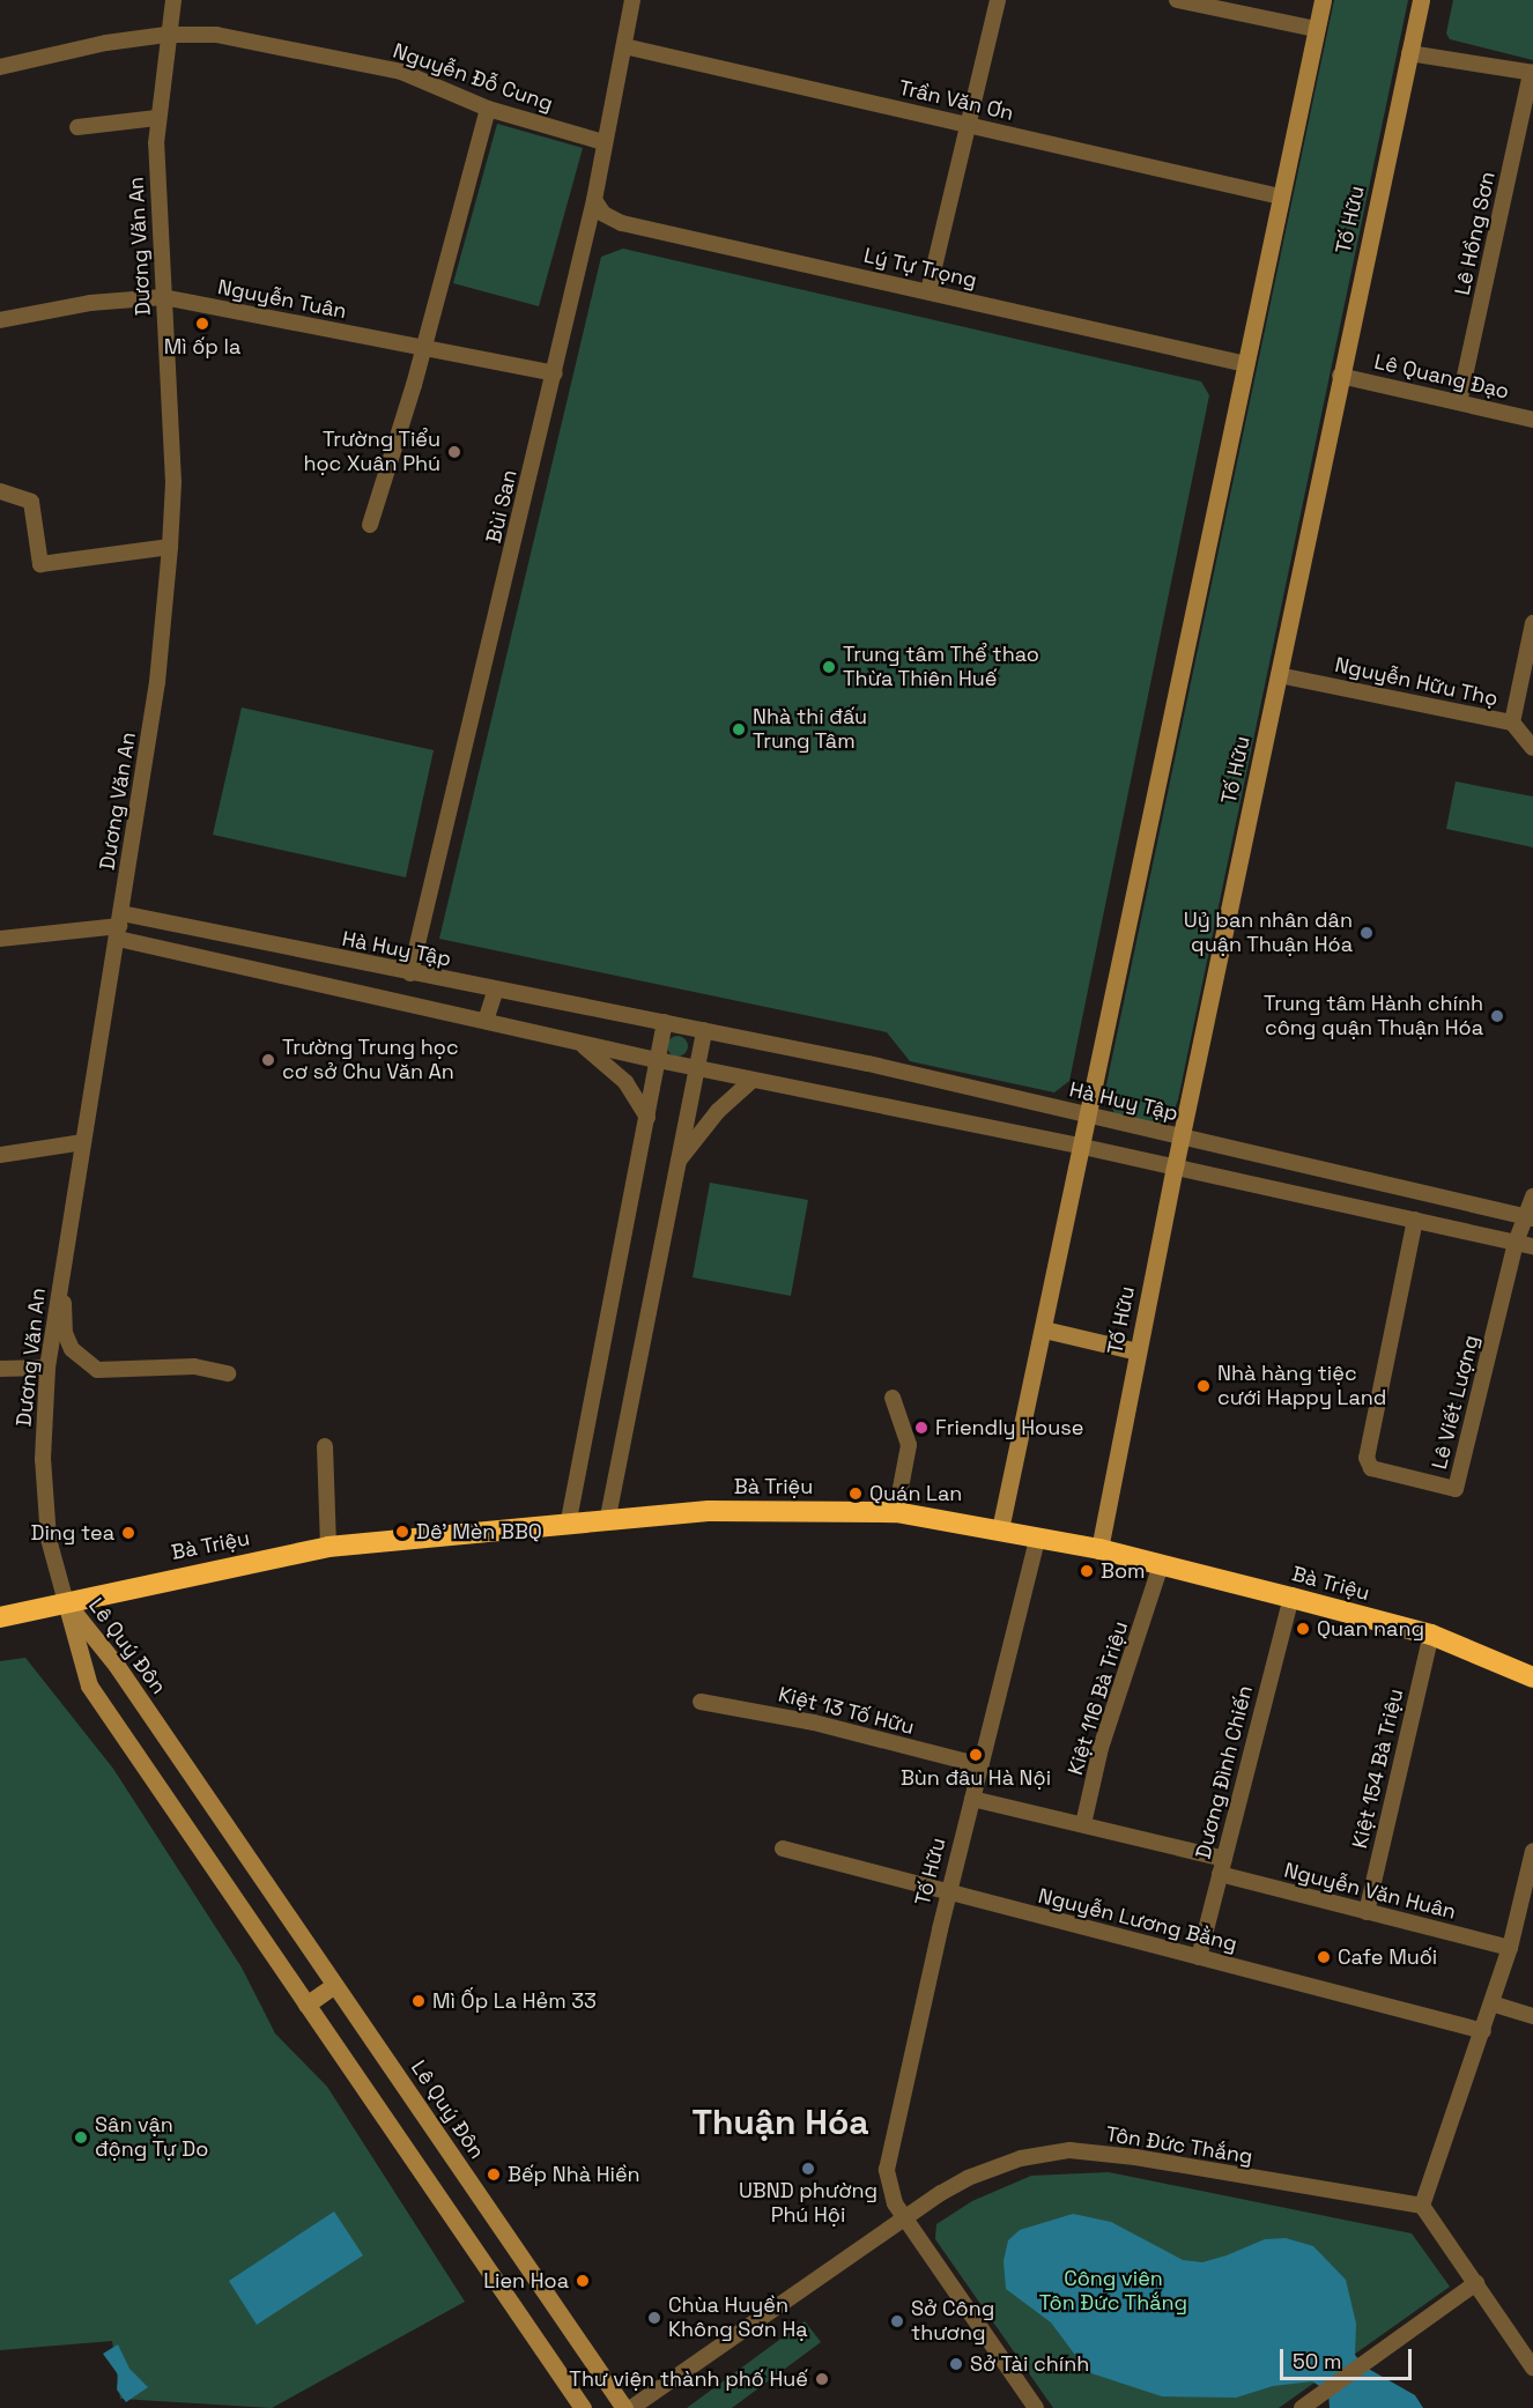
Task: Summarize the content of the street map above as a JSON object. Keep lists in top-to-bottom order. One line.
{"streets":{"highway":["Bà Triệu"],"main road":["Tố Hữu","Lê Quý Đôn"],"street":["Nguyễn Đỗ Cung","Trần Văn Ơn","Lê Hồng Sơn","Dương Văn An","Lý Tự Trọng","Nguyễn Tuân","Lê Quang Đạo","Bùi San","Nguyễn Hữu Thọ","Hà Huy Tập","Lê Viết Lượng","Kiệt 116 Bà Triệu","Kiệt 13 Tố Hữu","Kiệt 154 Bà Triệu","Dương Đình Chiến","Nguyễn Văn Huân","Nguyễn Lương Bằng","Tôn Đức Thắng"]},"crossings":[["Nguyễn Đỗ Cung","Dương Văn An"],["Nguyễn Đỗ Cung","Bùi San"],["Trần Văn Ơn","Bùi San"],["Tố Hữu","Lê Quang Đạo"],["Tố Hữu","Nguyễn Hữu Thọ"],["Tố Hữu","Hà Huy Tập"],["Tố Hữu","Bà Triệu"],["Tố Hữu","Kiệt 13 Tố Hữu"],["Tố Hữu","Nguyễn Lương Bằng"],["Tố Hữu","Tôn Đức Thắng"],["Lê Hồng Sơn","Lê Quang Đạo"],["Dương Văn An","Nguyễn Tuân"],["Dương Văn An","Hà Huy Tập"],["Dương Văn An","Bà Triệu"],["Dương Văn An","Lê Quý Đôn"],["Lý Tự Trọng","Bùi San"],["Nguyễn Tuân","Bùi San"],["Bùi San","Hà Huy Tập"],["Hà Huy Tập","Lê Viết Lượng"],["Bà Triệu","Lê Quý Đôn"],["Bà Triệu","Kiệt 116 Bà Triệu"],["Bà Triệu","Kiệt 154 Bà Triệu"],["Bà Triệu","Dương Đình Chiến"],["Kiệt 154 Bà Triệu","Nguyễn Văn Huân"],["Dương Đình Chiến","Nguyễn Văn Huân"],["Dương Đình Chiến","Nguyễn Lương Bằng"]],"districts":["Thuận Hóa"],"parks":["Công viên Tôn Đức Thắng"],"places":["Mì ốp la","Trường Tiểu học Xuân Phú","Trung tâm Thể thao Thừa Thiên Huế","Nhà thi đấu Trung Tâm","Uỷ ban nhân dân quận Thuận Hóa","Trung tâm Hành chính công quận Thuận Hóa","Trường Trung học cơ sở Chu Văn An","Nhà hàng tiệc cưới Happy Land","Friendly House","Quán Lan","Dê' Mèn BBQ","Ding tea","Bom","Quan nang","Bùn đâu Hà Nội","Cafe Muối","Mì Ốp La Hẻm 33","Sân vận động Tự Do","UBND phường Phú Hội","Bếp Nhà Hiền","Lien Hoa","Chùa Huyền Không Sơn Hạ","Sở Công thương","Sở Tài chính","Thư viện thành phố Huế"],"scale_bar":"50 m"}
